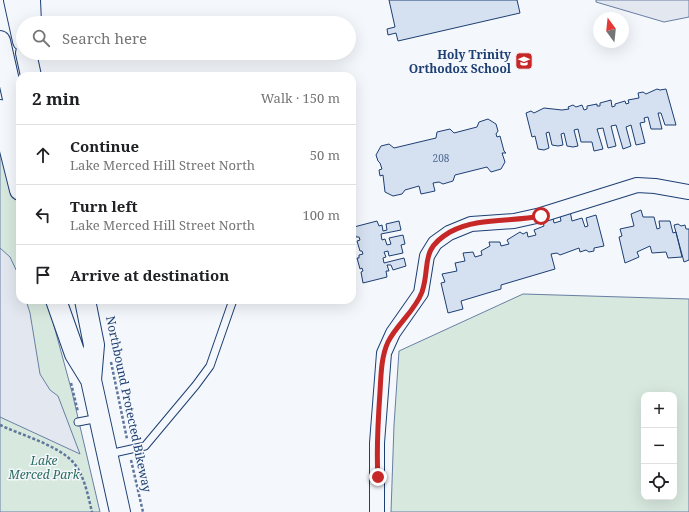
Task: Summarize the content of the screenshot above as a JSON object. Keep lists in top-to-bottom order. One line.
{"streets":{"path":["Northbound Protected Bikeway"]},"parks":["Lake Merced Park"],"places":{"school or university":["Holy Trinity Orthodox School"]},"house_numbers":["208"],"north":"top","page":{"search":"Search here","heading":["2 min","Walk · 150 m"],"list":[["Continue","Lake Merced Hill Street North","50 m"],["Turn left","Lake Merced Hill Street North","100 m"],"Arrive at destination"],"map_buttons":["+","−"]}}
